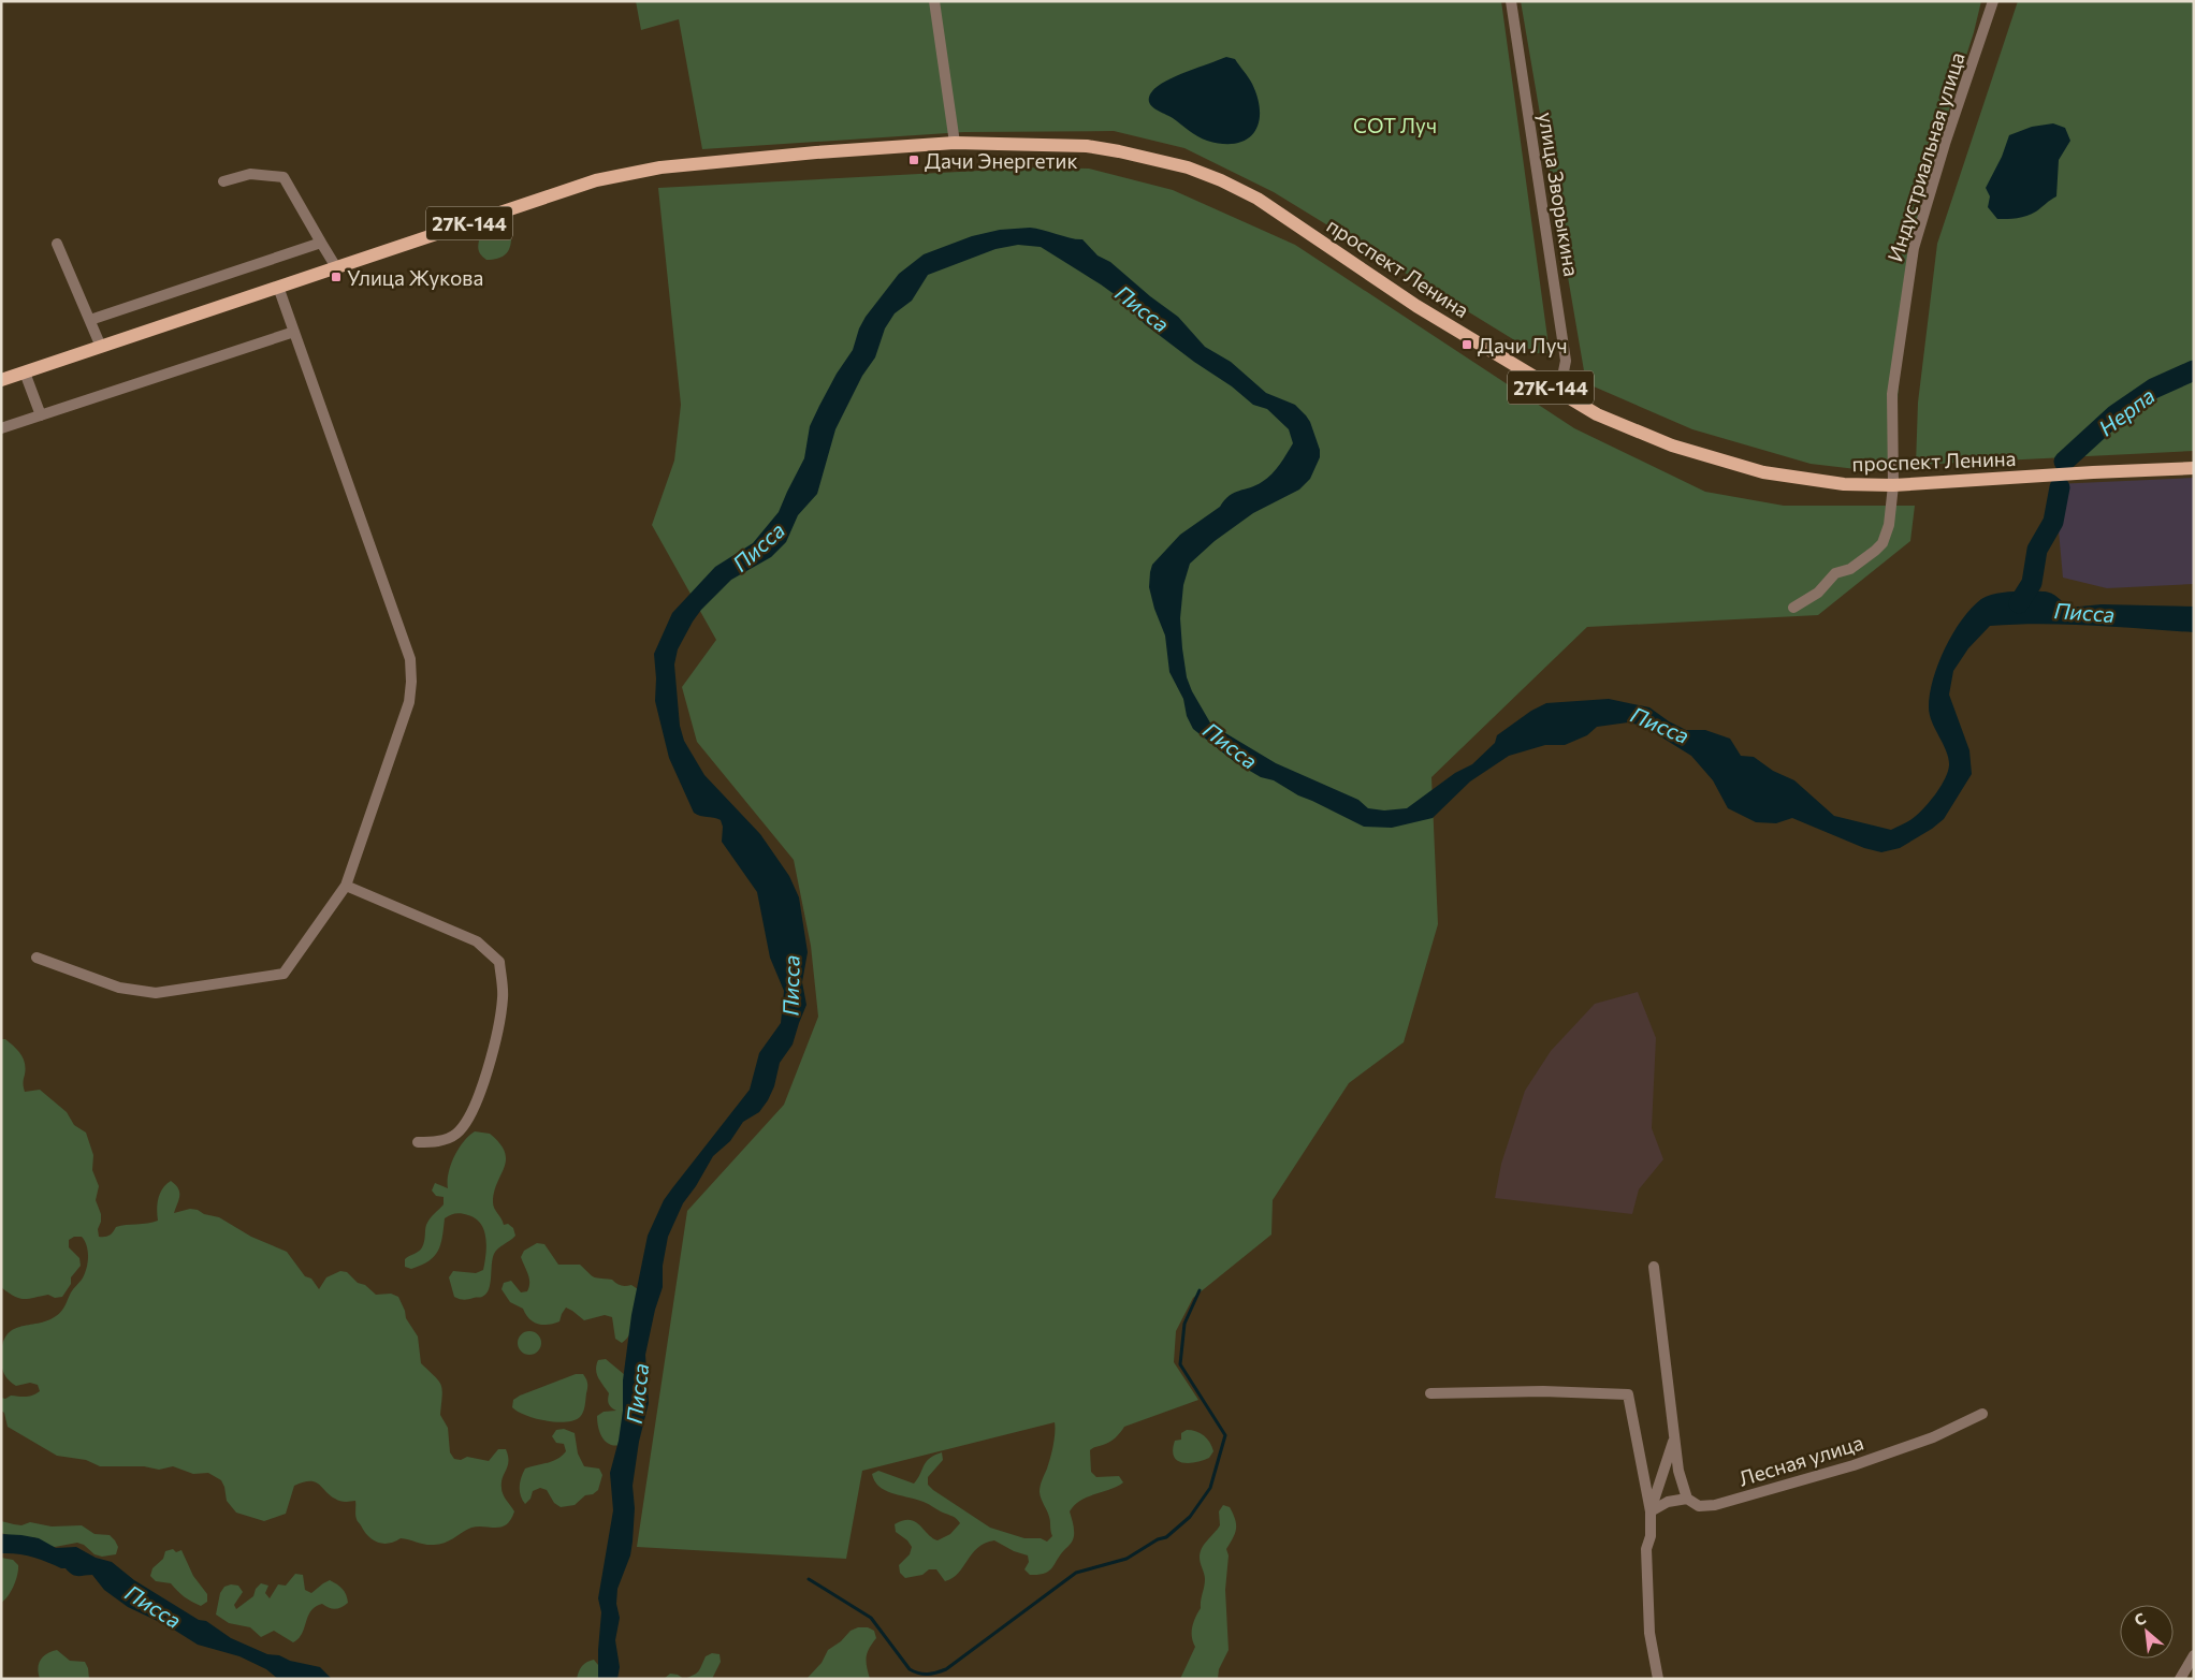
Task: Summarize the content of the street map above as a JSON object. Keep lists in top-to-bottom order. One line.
{"streets":{"main road":["27К-144","проспект Ленина"],"street":["Индустриальная улица","улица Зворыкина","Лесная улица"]},"crossings":[["Индустриальная улица","проспект Ленина"],["улица Зворыкина","проспект Ленина"],["27К-144","проспект Ленина"]],"water":["Писса","Нерпа"],"parks":["СОТ Луч"],"places":{"transit":["Дачи Энергетик","Улица Жукова","Дачи Луч"]},"north":"top left"}
